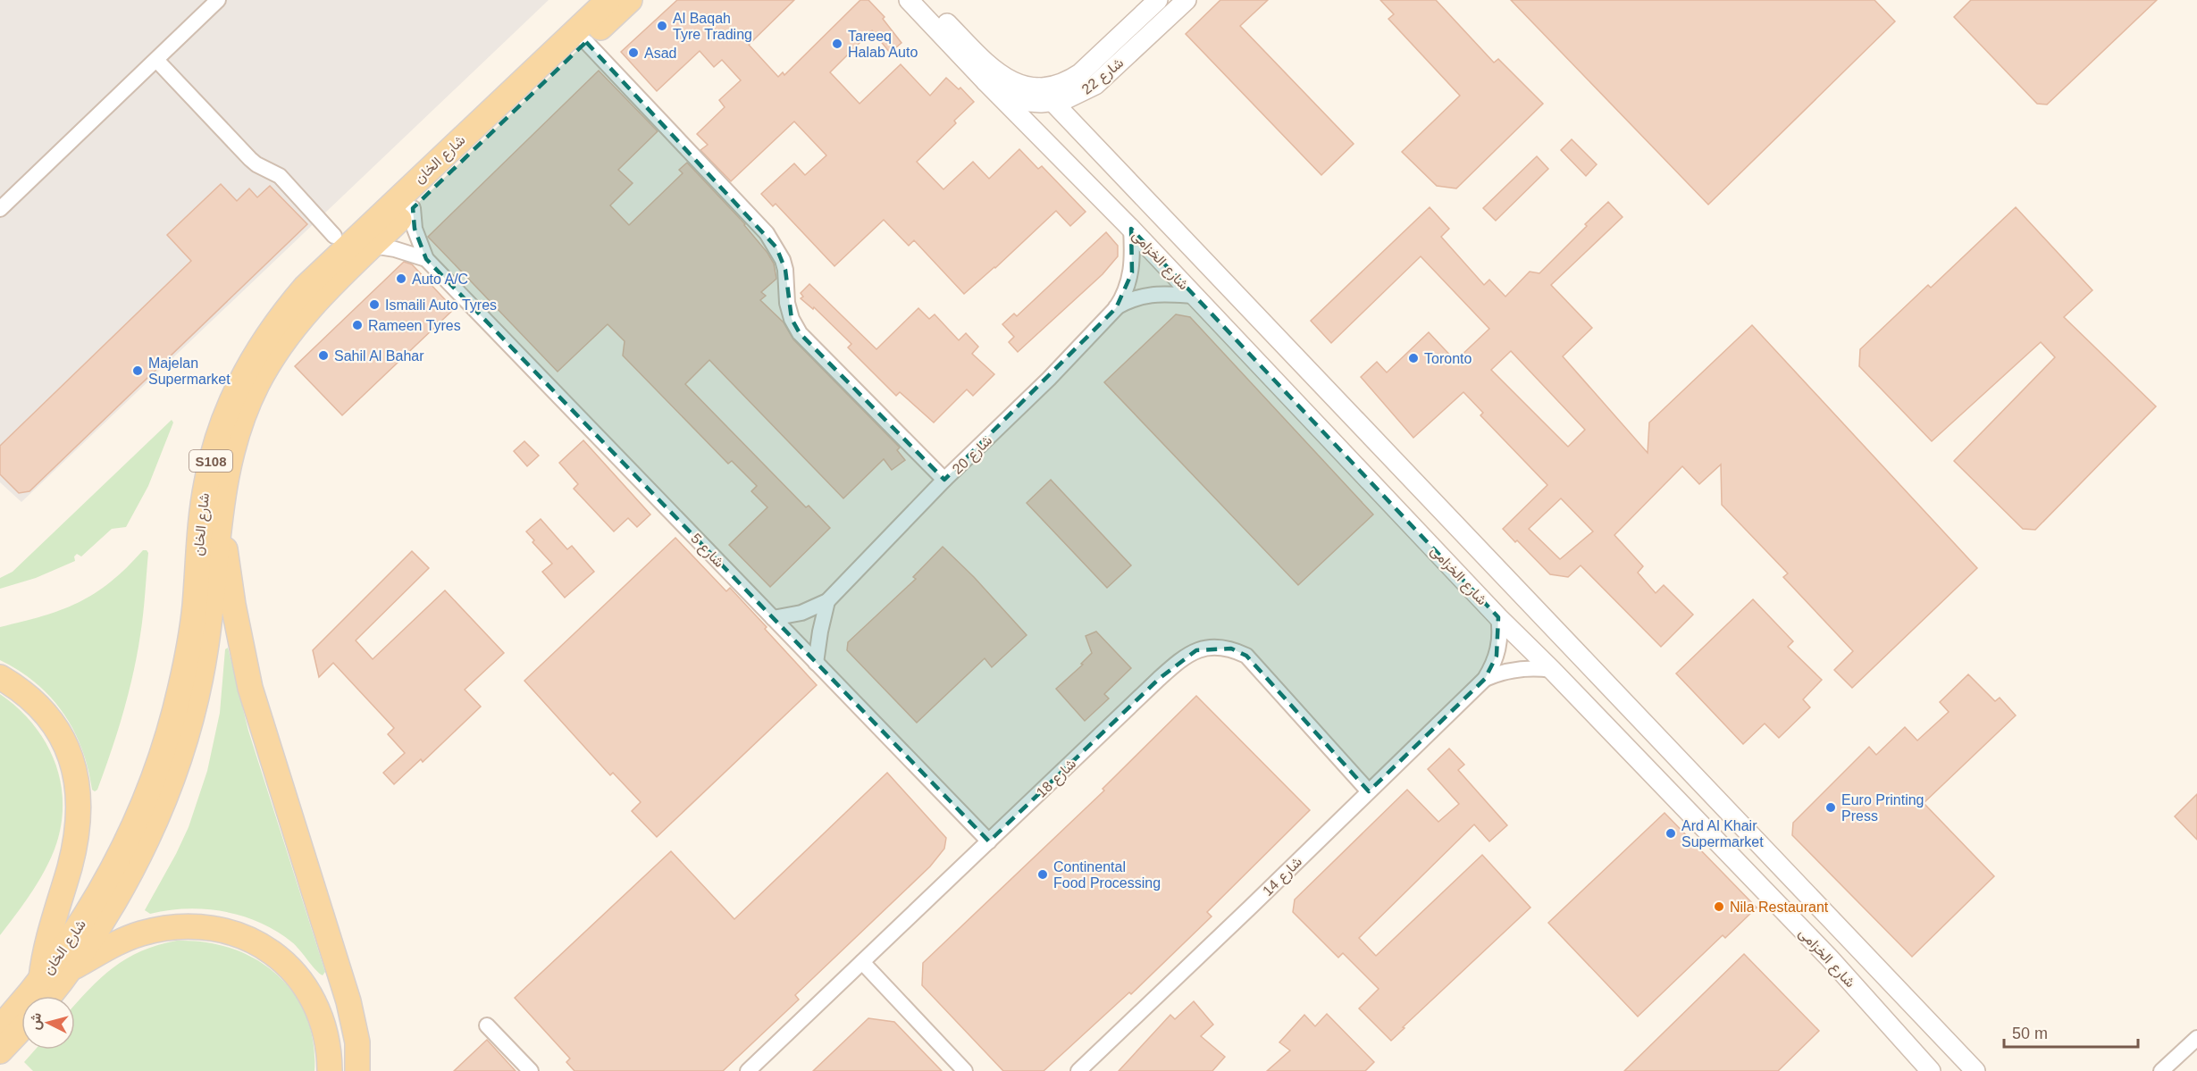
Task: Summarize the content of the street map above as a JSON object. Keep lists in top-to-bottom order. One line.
{"streets":{"main road":["شارع الخان","S108"],"street":["شارع 22","شارع الخزامى","شارع 20","شارع 5","شارع 18","شارع 14"]},"crossings":[["شارع 22","شارع الخزامى"],["شارع الخان","شارع 5"],["شارع الخزامى","شارع 20"],["شارع الخزامى","شارع 14"],["شارع 20","شارع 5"],["شارع 5","شارع 18"],["شارع 18","شارع 14"]],"places":["Al Baqah Tyre Trading","Tareeq Halab Auto","Asad","Auto A/C","Ismaili Auto Tyres","Rameen Tyres","Sahil Al Bahar","Toronto","Majelan Supermarket","Euro Printing Press","Ard Al Khair Supermarket","Continental Food Processing","Nila Restaurant"],"scale_bar":"50 m","north":"left"}
